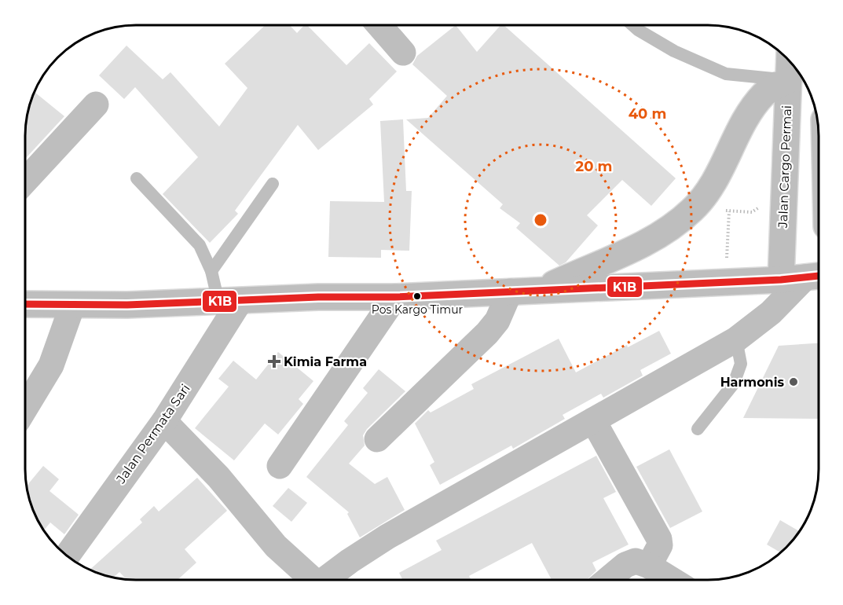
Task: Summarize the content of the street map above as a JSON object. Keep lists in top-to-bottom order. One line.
{"streets":{"main road":["Jalan Cargo Permai","Jalan Permata Sari"]},"places":{"other":["Pos Kargo Timur","Harmonis"],"health":["Kimia Farma"]},"lines":["transit line K1B"],"rings":["40 m","20 m"]}
